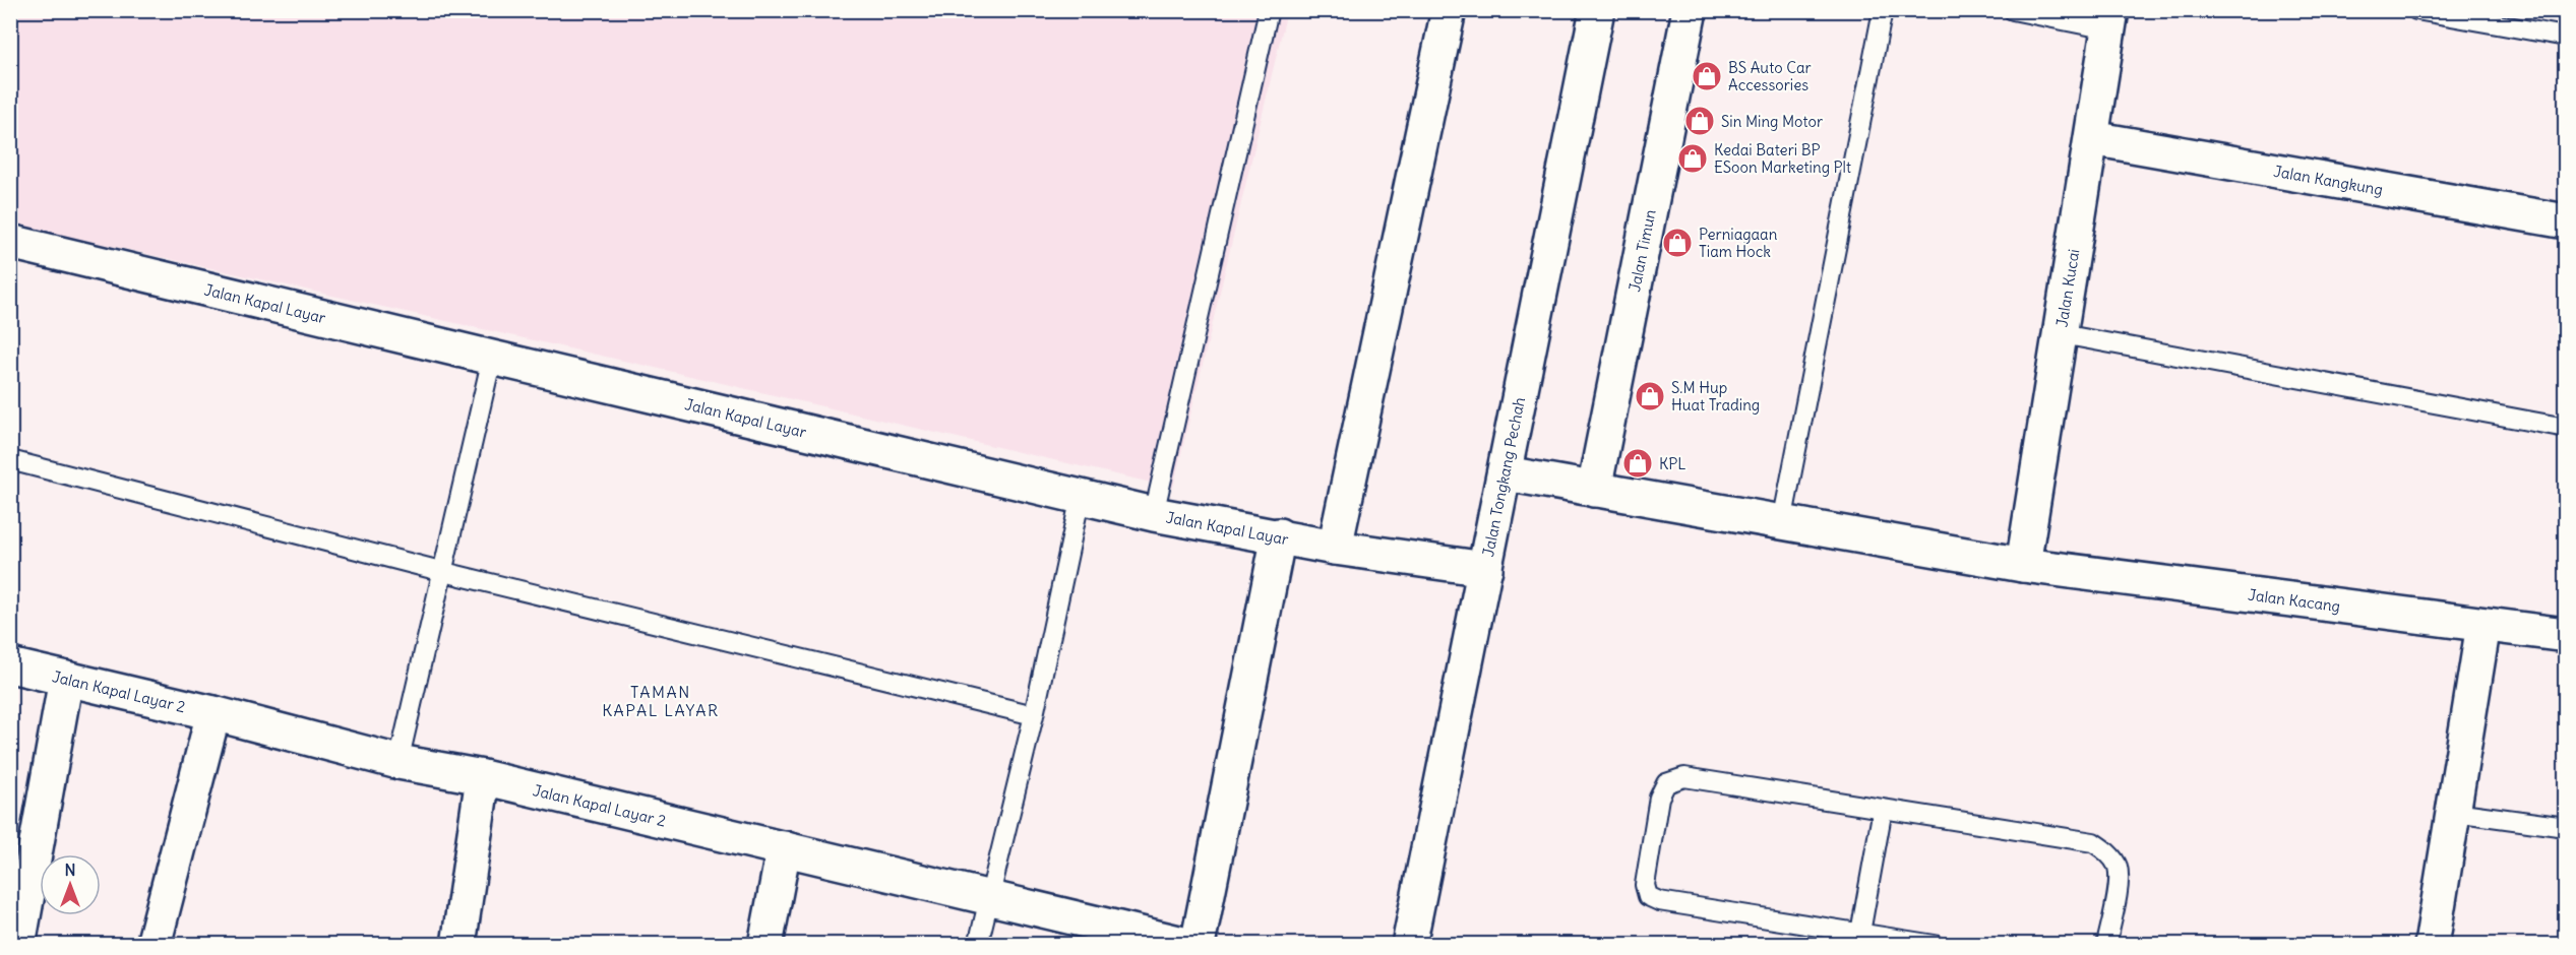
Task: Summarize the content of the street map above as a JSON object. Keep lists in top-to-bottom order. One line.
{"streets":{"street":["Jalan Kangkung","Jalan Timun","Jalan Kucai","Jalan Kapal Layar","Jalan Tongkang Pechah","Jalan Kacang","Jalan Kapal Layar 2"]},"crossings":[["Jalan Kangkung","Jalan Kucai"],["Jalan Timun","Jalan Kacang"],["Jalan Kucai","Jalan Kacang"],["Jalan Kapal Layar","Jalan Tongkang Pechah"],["Jalan Tongkang Pechah","Jalan Kacang"]],"districts":["TAMAN KAPAL LAYAR"],"places":{"shop":["BS Auto Car Accessories","Sin Ming Motor","Kedai Bateri BP ESoon Marketing Plt","Perniagaan Tiam Hock","S.M Hup Huat Trading","KPL"]},"north":"top"}
